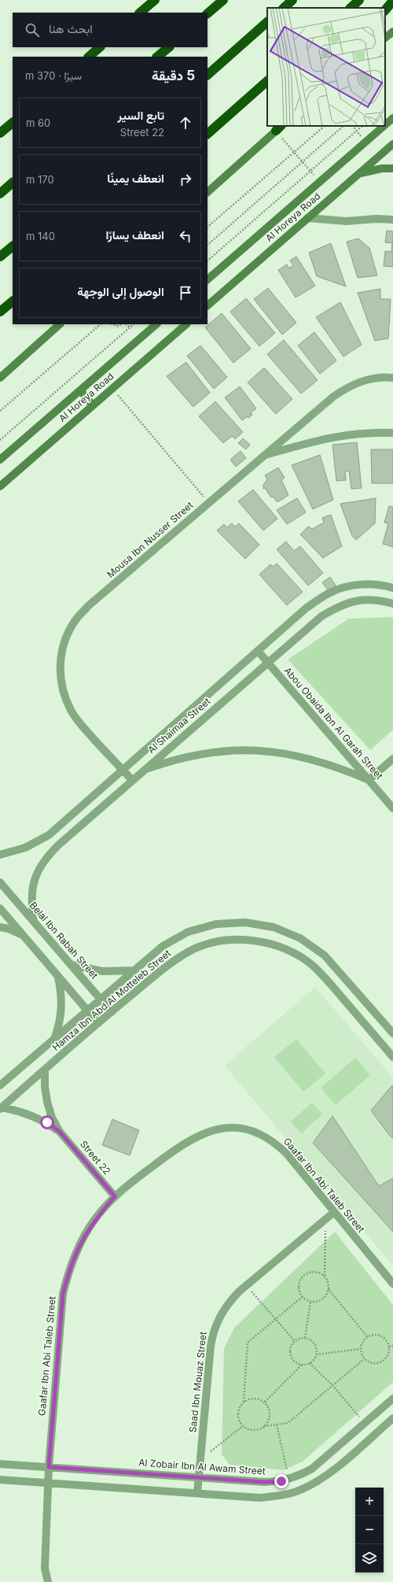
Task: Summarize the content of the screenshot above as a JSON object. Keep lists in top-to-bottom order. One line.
{"streets":{"street":["Al Horeya Road","Mousa Ibn Nusser Street","Abou Obaida Ibn Al Garah Street","Al Shaimaa Street","Belal Ibn Rabah Street","Hamza Ibn Abd Al Motteleb Street","Street 22","Gaafar Ibn Abi Taleb Street","Saad Ibn Mouaz Street","Al Zobair Ibn Al Awam Street"]},"crossings":[["Mousa Ibn Nusser Street","Al Shaimaa Street"],["Abou Obaida Ibn Al Garah Street","Al Shaimaa Street"],["Al Shaimaa Street","Belal Ibn Rabah Street"],["Belal Ibn Rabah Street","Hamza Ibn Abd Al Motteleb Street"],["Hamza Ibn Abd Al Motteleb Street","Street 22"],["Street 22","Gaafar Ibn Abi Taleb Street"],["Gaafar Ibn Abi Taleb Street","Saad Ibn Mouaz Street"],["Gaafar Ibn Abi Taleb Street","Al Zobair Ibn Al Awam Street"],["Saad Ibn Mouaz Street","Al Zobair Ibn Al Awam Street"]],"page":{"search":"ابحث هنا","heading":["5 دقيقة","سيرًا · 370 m"],"list":[["تابع السير","Street 22","60 m"],["انعطف يمينًا","170 m"],["انعطف يسارًا","140 m"],"الوصول إلى الوجهة"],"map_buttons":["+","−"]}}
